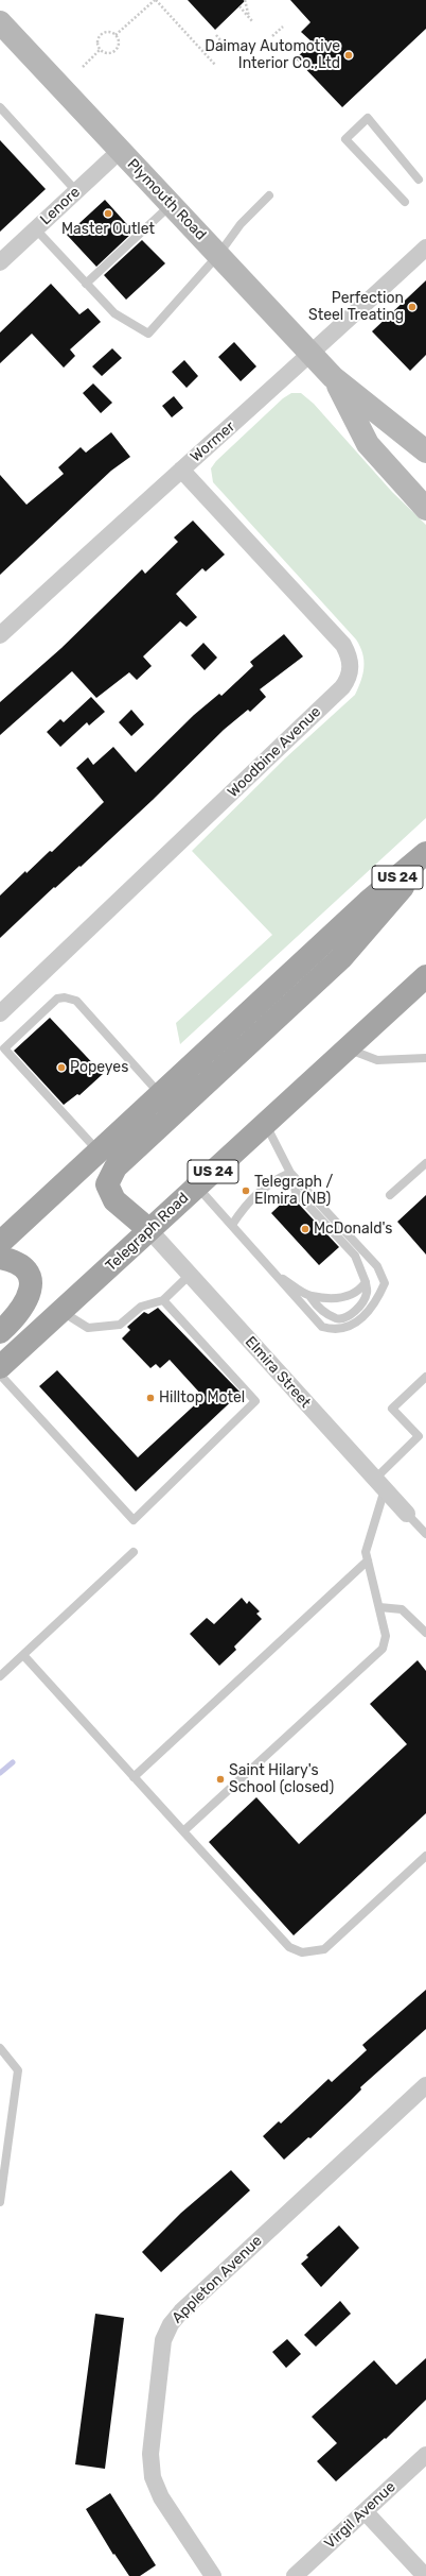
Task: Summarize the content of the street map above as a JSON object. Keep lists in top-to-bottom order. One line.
{"streets":{"main road":["Plymouth Road","US 24","Telegraph Road"],"street":["Lenore","Wormer","Woodbine Avenue","Elmira Street","Appleton Avenue","Virgil Avenue"]},"crossings":[["Plymouth Road","Lenore"],["Plymouth Road","Wormer"],["Wormer","Woodbine Avenue"],["Telegraph Road","Elmira Street"]],"places":["Daimay Automotive Interior Co.,Ltd","Master Outlet","Perfection Steel Treating","Popeyes","Telegraph / Elmira (NB)","McDonald's","Hilltop Motel","Saint Hilary's School (closed)"]}
